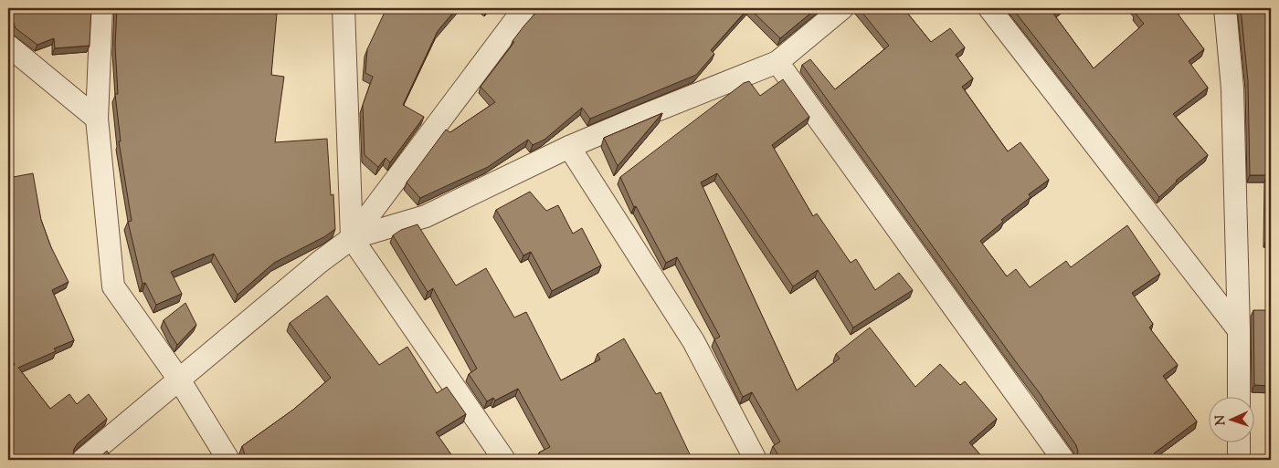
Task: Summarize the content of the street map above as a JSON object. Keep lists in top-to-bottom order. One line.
{"north":"left"}
